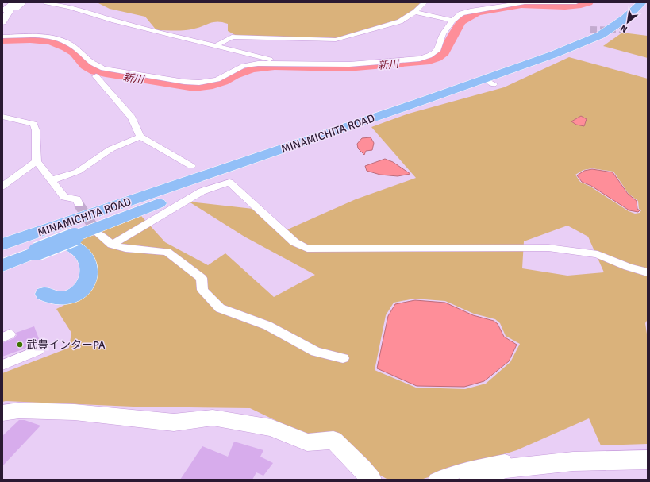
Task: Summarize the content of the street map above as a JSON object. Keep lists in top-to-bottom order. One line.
{"streets":{"highway":["MINAMICHITA ROAD"]},"water":["新川"],"places":["武豊インターPA"],"north":"bottom left"}
